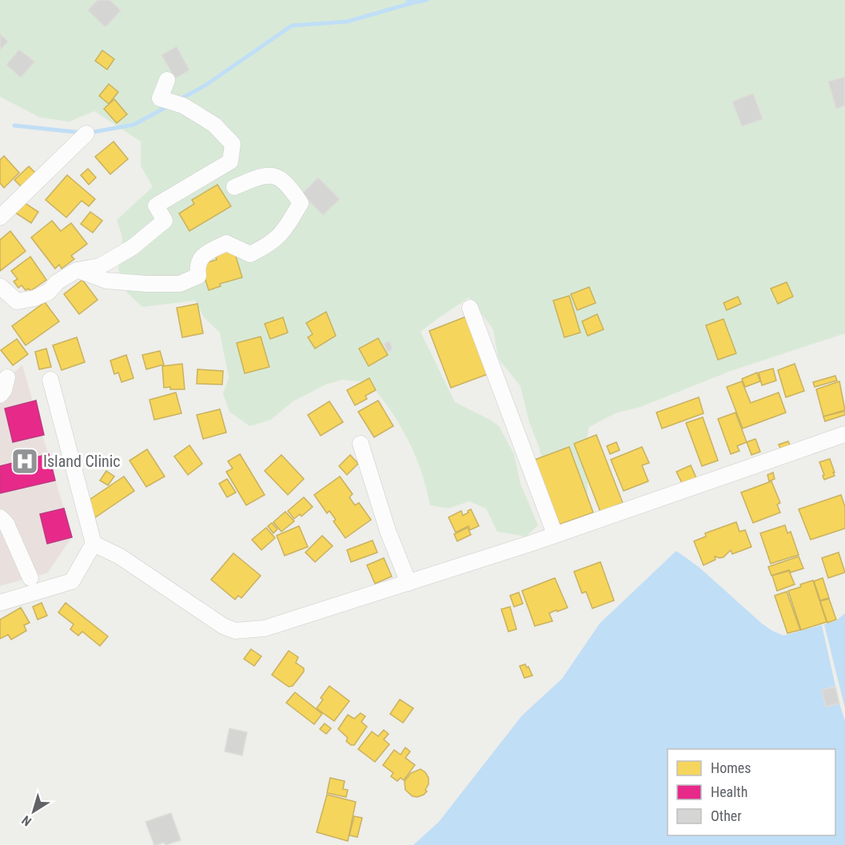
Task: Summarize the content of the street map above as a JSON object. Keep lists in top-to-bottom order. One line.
{"places":{"hospital":["Island Clinic"]},"legend":["Homes","Health","Other"],"north":"bottom left"}
